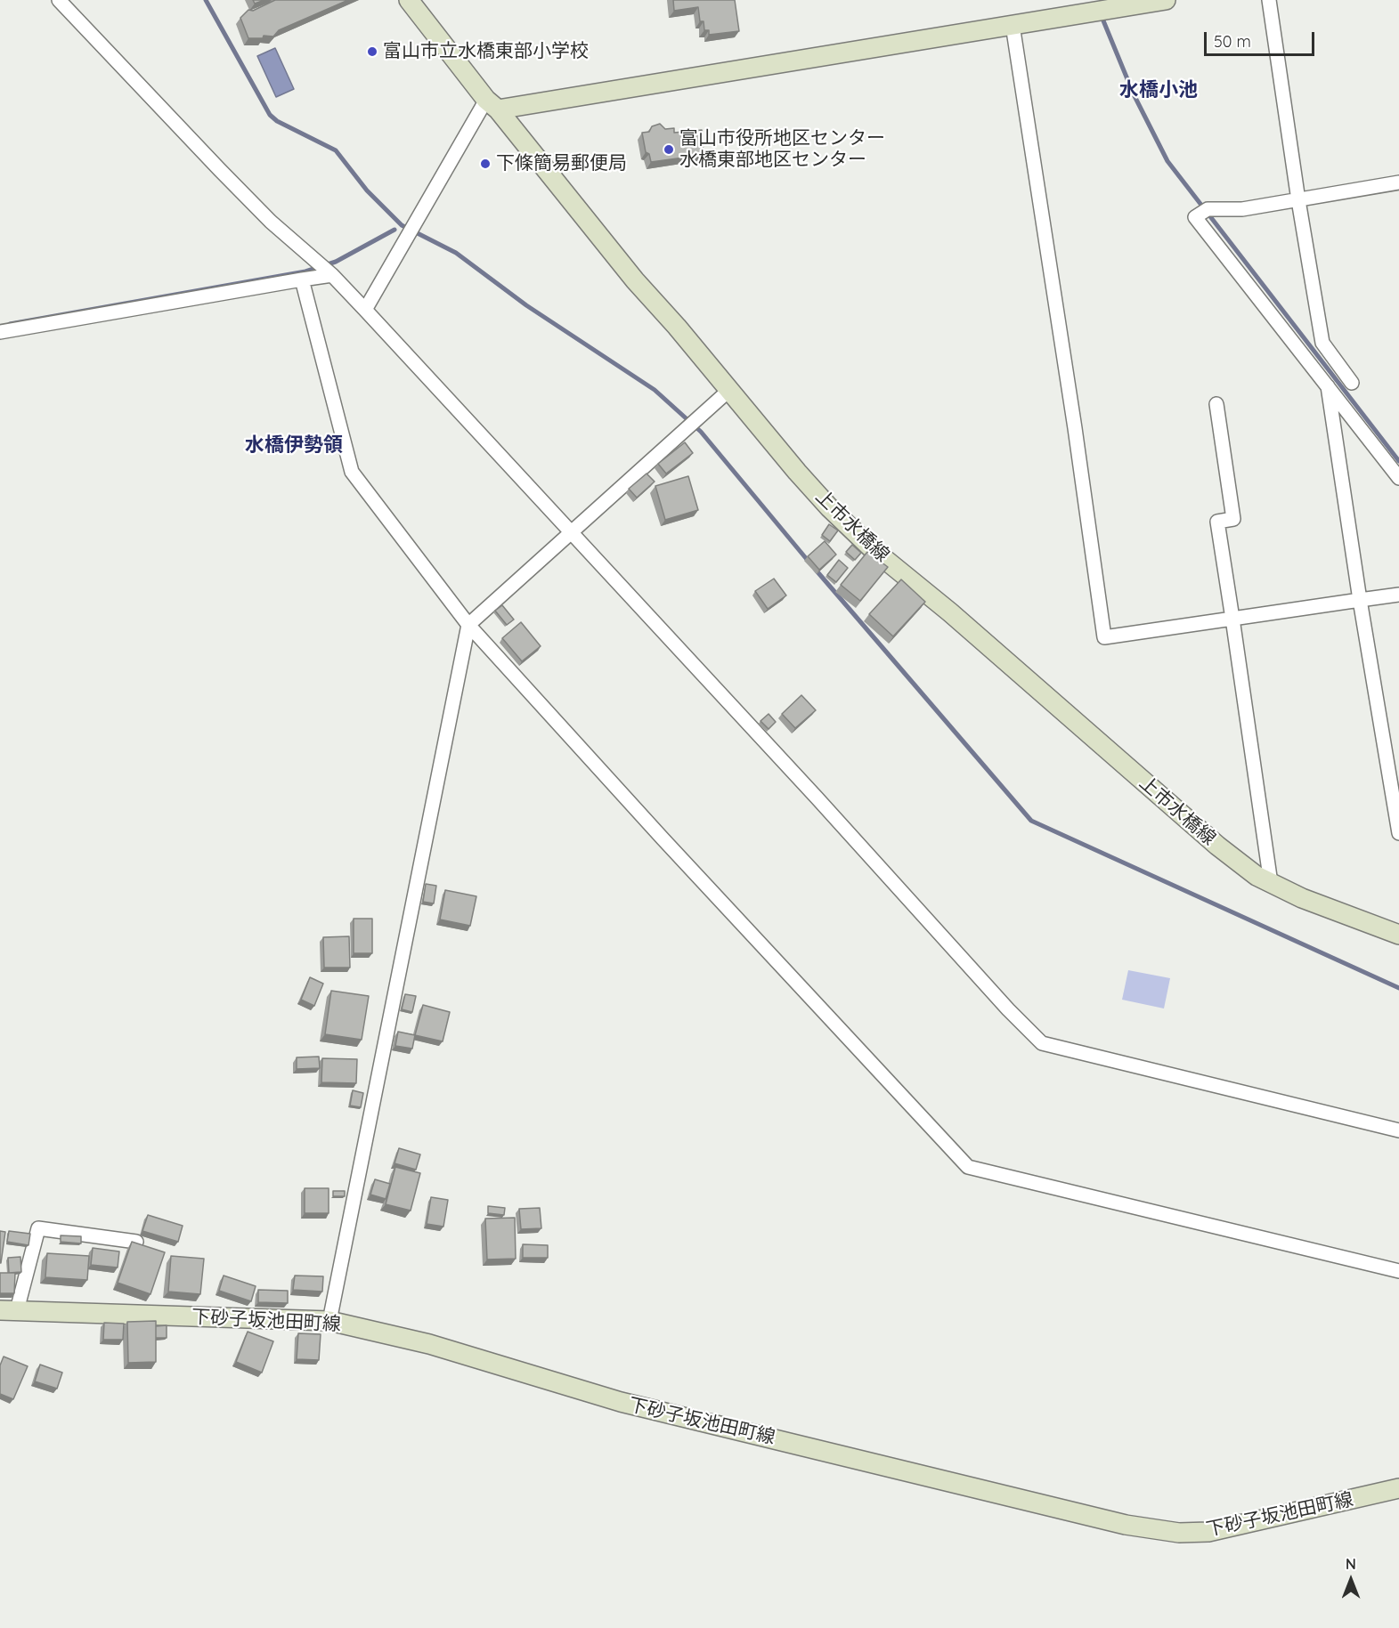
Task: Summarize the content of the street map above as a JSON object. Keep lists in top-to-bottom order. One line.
{"streets":{"main road":["上市水橋線","下砂子坂池田町線"]},"districts":["水橋小池","水橋伊勢領"],"places":["富山市立水橋東部小学校","富山市役所地区センター 水橋東部地区センター","下條簡易郵便局"],"scale_bar":"50 m","north":"top"}
